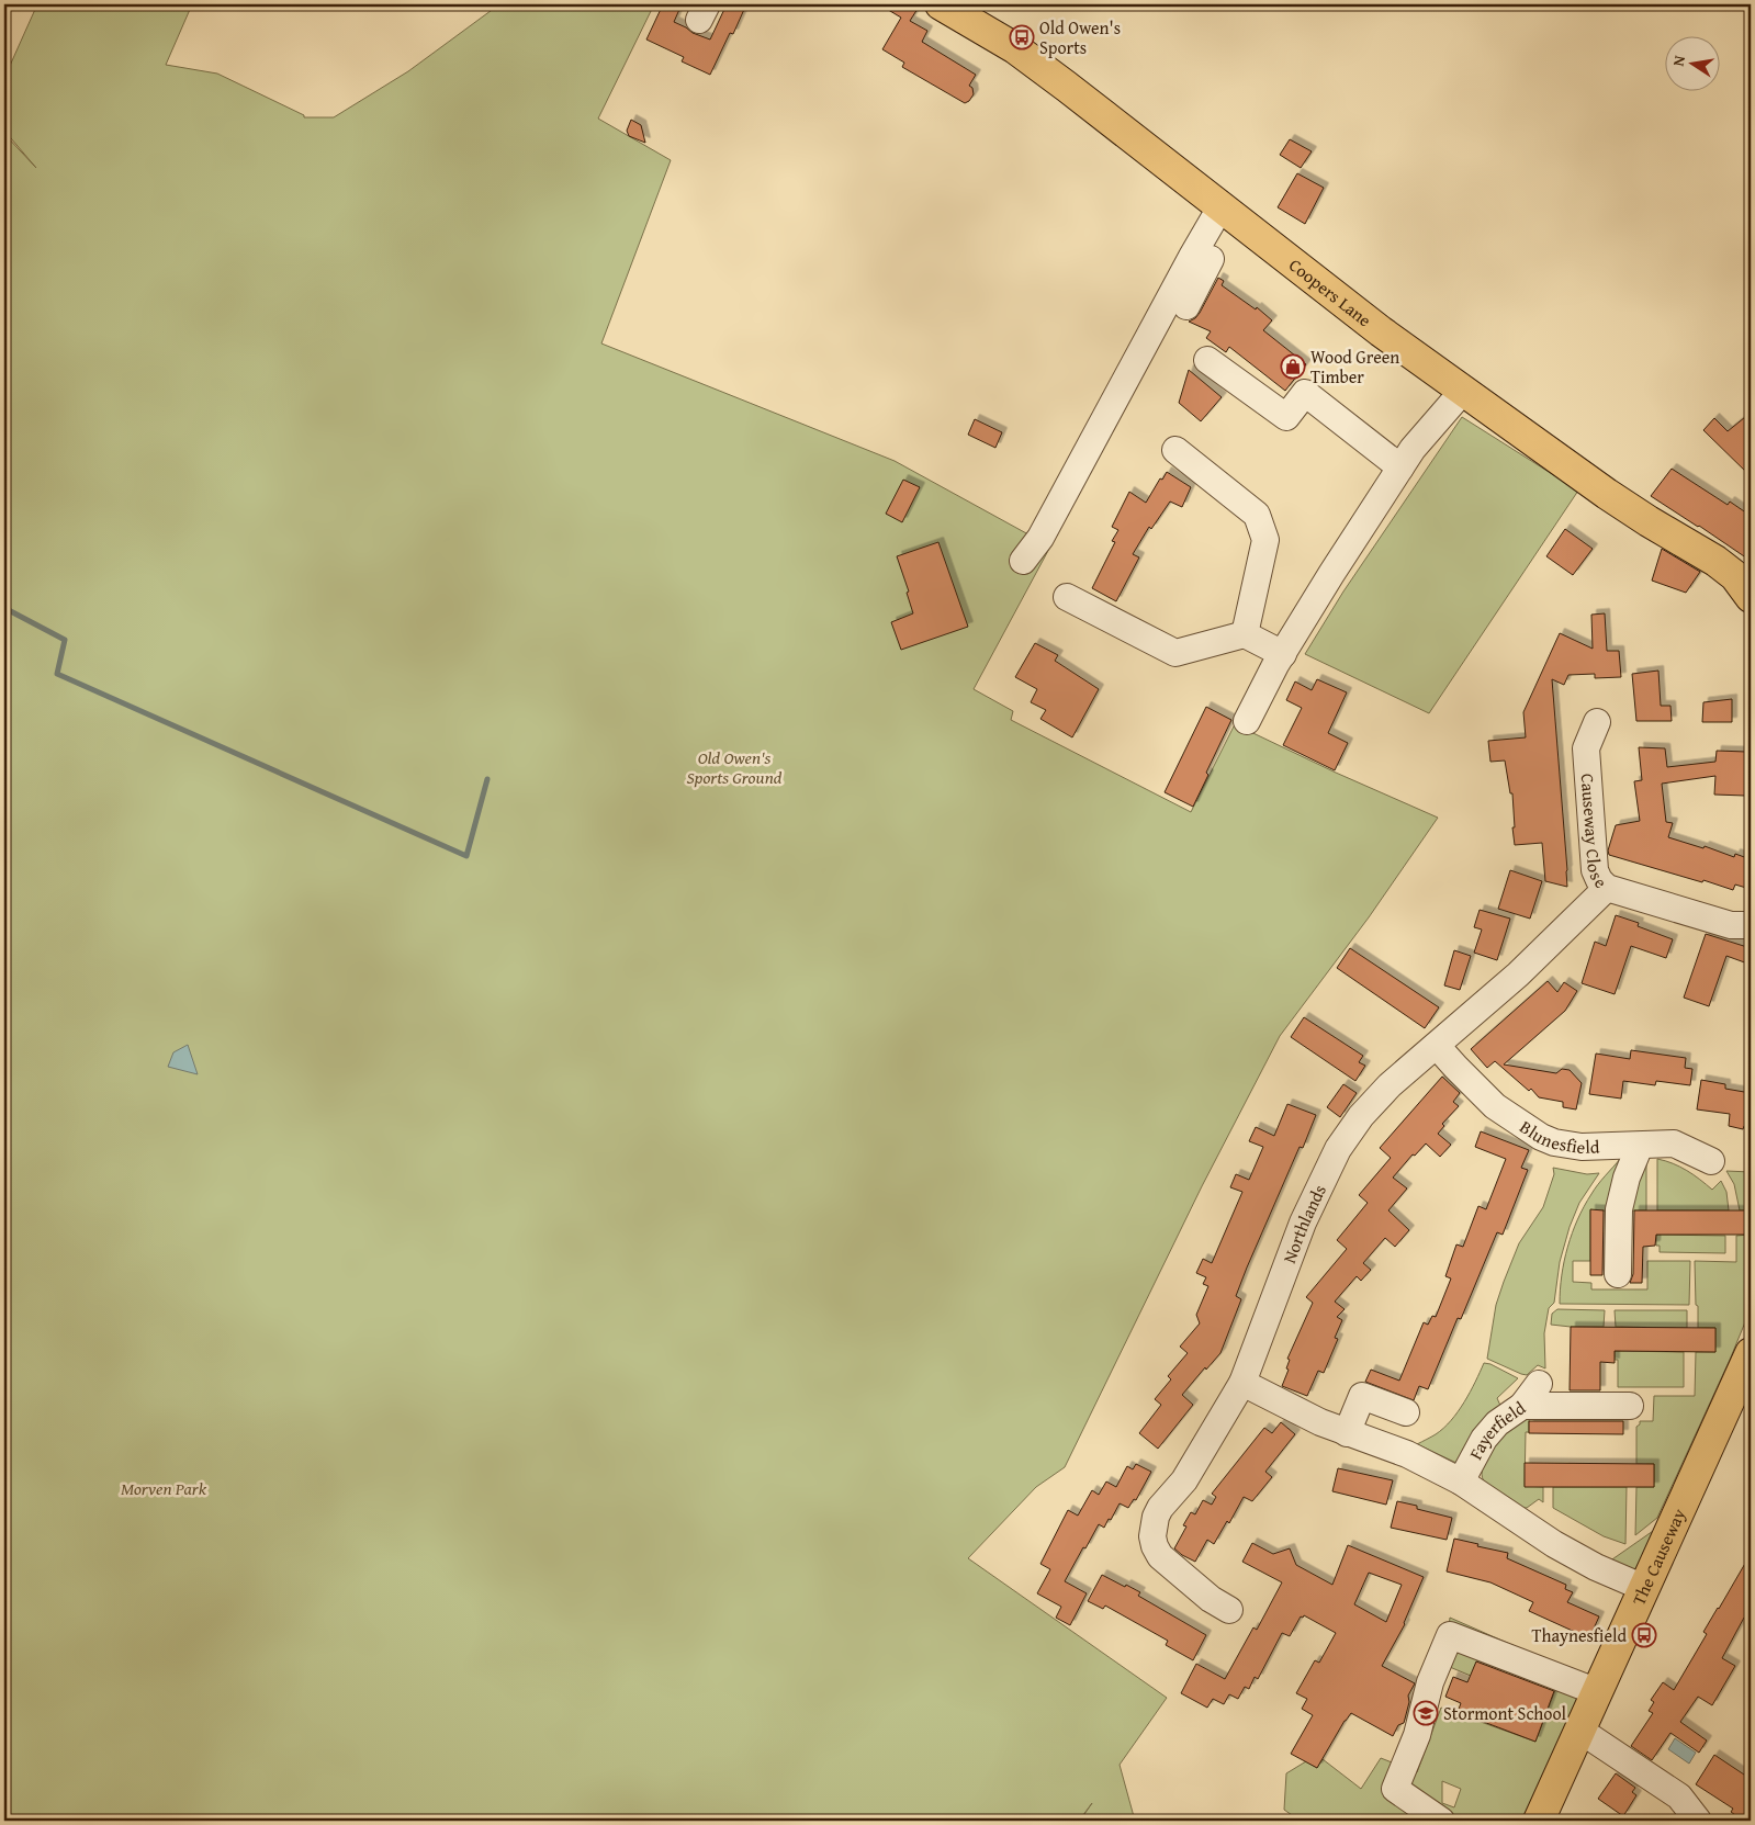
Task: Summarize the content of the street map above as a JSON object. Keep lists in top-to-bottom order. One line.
{"streets":{"main road":["Coopers Lane","The Causeway"],"street":["Causeway Close","Blunesfield","Northlands","Fayerfield"]},"crossings":[["Causeway Close","Northlands"],["Blunesfield","Northlands"]],"parks":["Old Owen's Sports Ground","Morven Park"],"places":{"bus stop":["Old Owen's Sports","Thaynesfield"],"shop":["Wood Green Timber"],"school or university":["Stormont School"]},"north":"left"}
